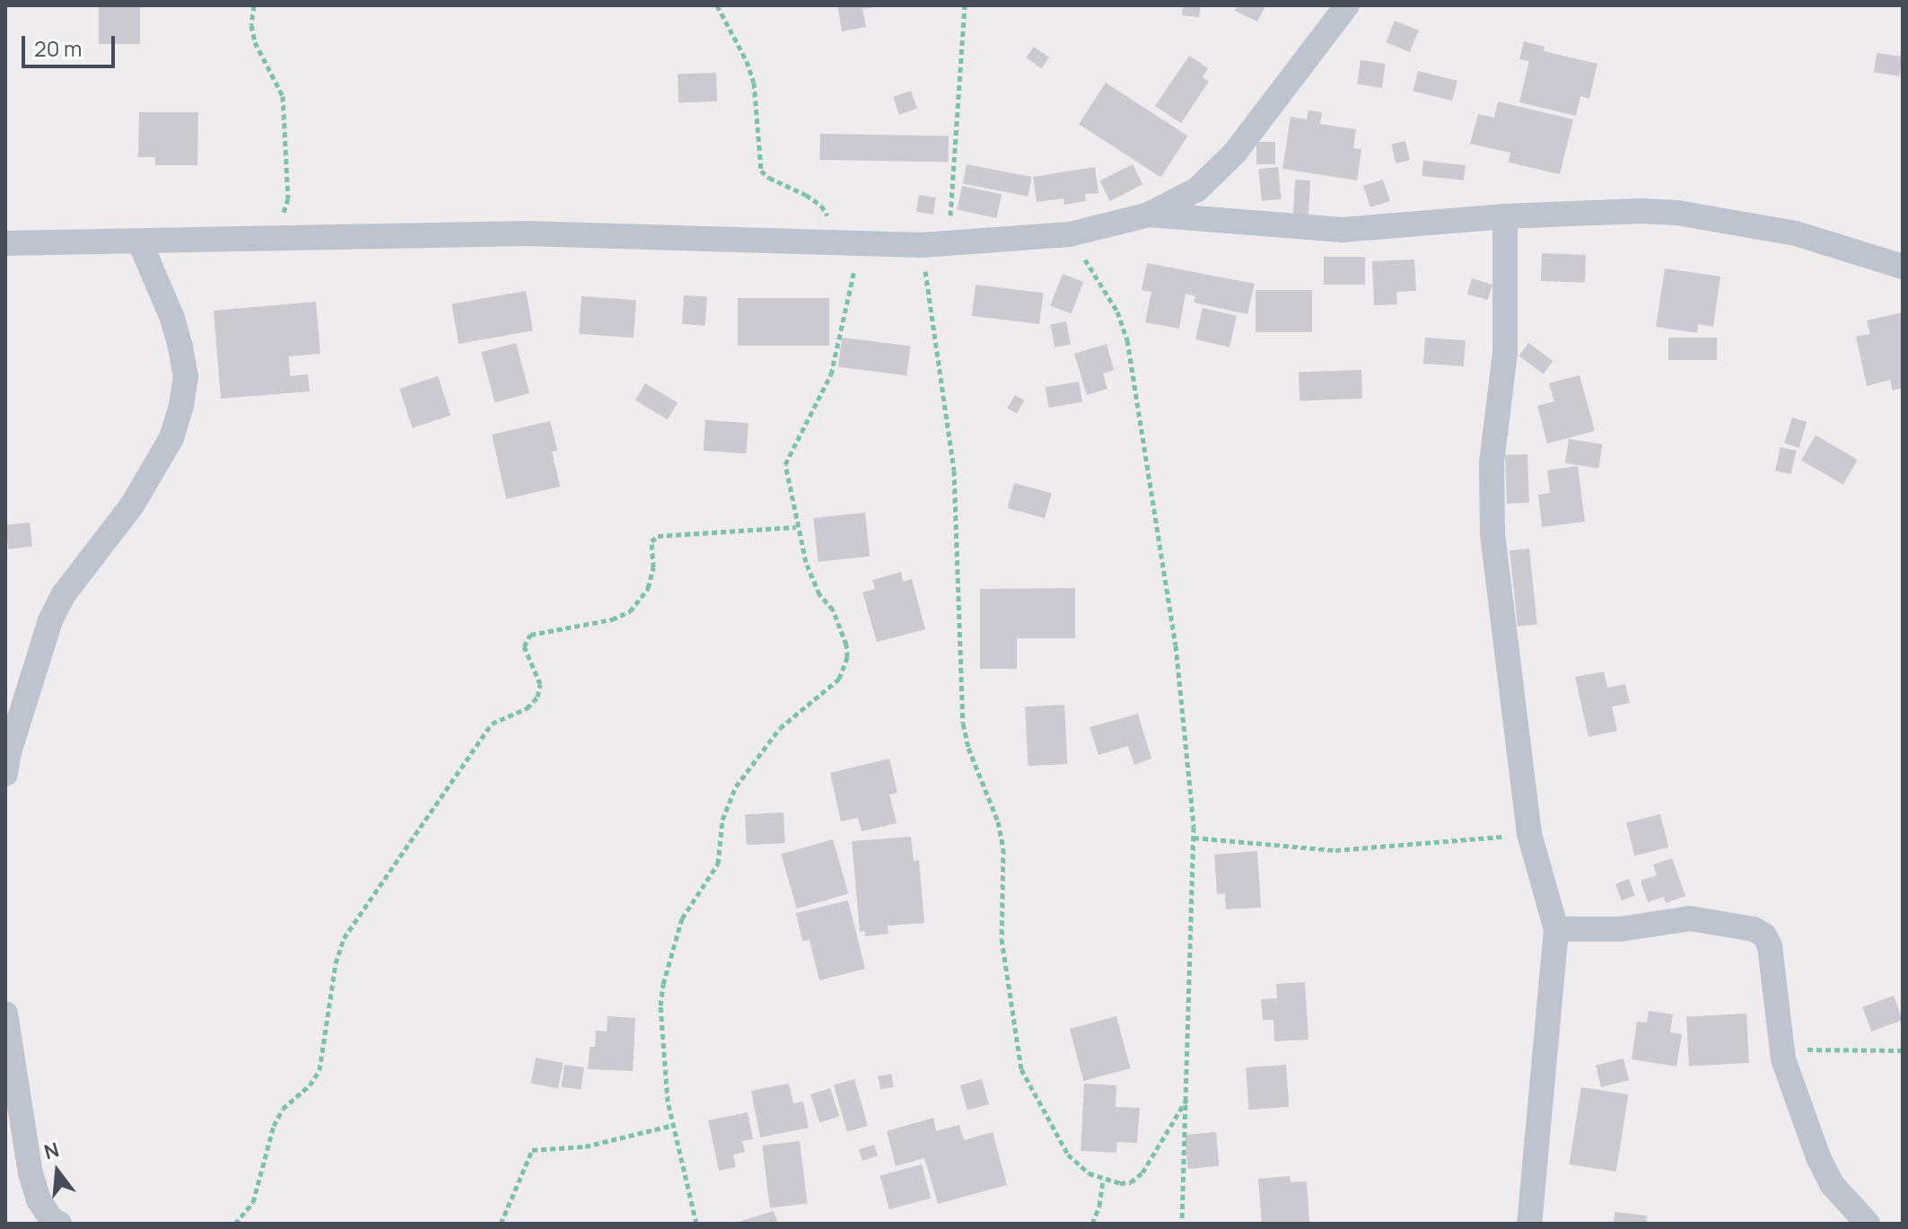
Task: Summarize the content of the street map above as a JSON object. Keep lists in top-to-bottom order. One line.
{"scale_bar":"20 m","north":"top"}
